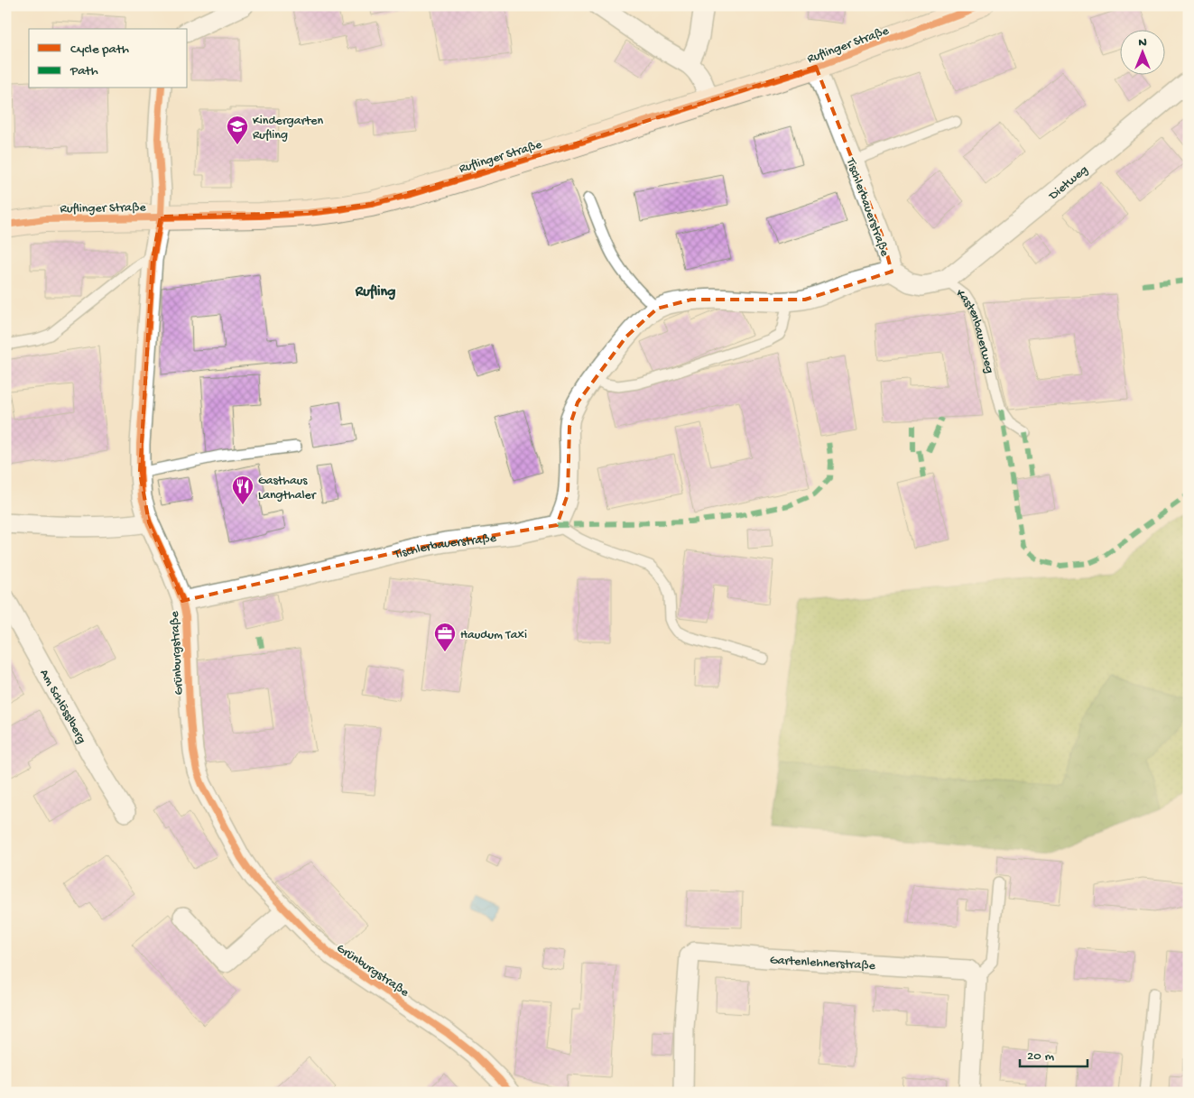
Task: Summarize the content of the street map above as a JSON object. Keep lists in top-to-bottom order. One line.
{"streets":{"street":["Ruflinger Straße","Dietweg","Tischlerbauerstraße","Kastenbauerweg","Grünburgstraße","Am Schlösslberg","Gartenlehnerstraße"]},"crossings":[["Ruflinger Straße","Tischlerbauerstraße"],["Ruflinger Straße","Grünburgstraße"],["Dietweg","Kastenbauerweg"],["Tischlerbauerstraße","Kastenbauerweg"],["Tischlerbauerstraße","Grünburgstraße"]],"districts":["Rufling"],"places":{"school or university":["Kindergarten Rufling"],"restaurant":["Gasthaus Langthaler"],"office":["Haudum Taxi"]},"legend":["Cycle path","Path"],"scale_bar":"20 m","north":"top"}
